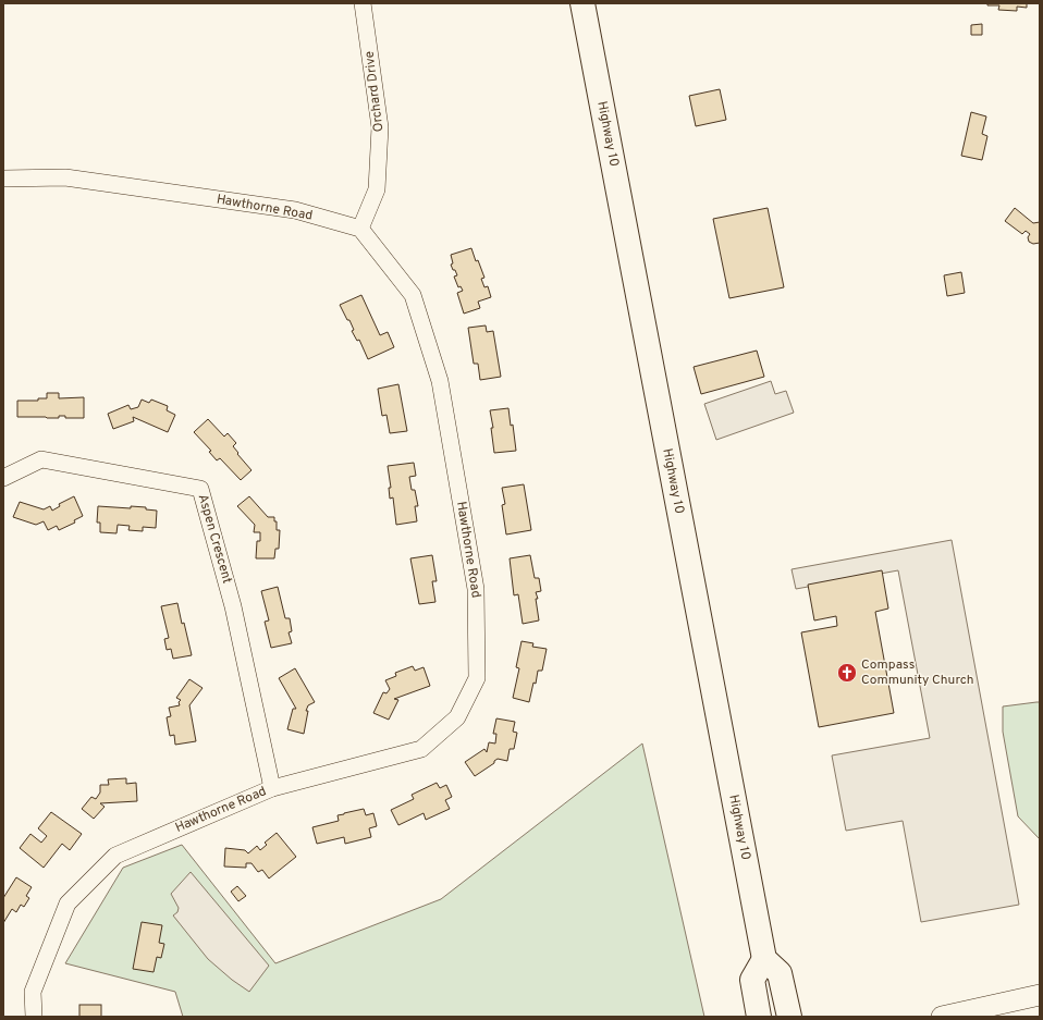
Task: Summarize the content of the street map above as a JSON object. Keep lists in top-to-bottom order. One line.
{"streets":{"highway":["Highway 10"],"street":["Orchard Drive","Hawthorne Road","Aspen Crescent"]},"crossings":[["Orchard Drive","Hawthorne Road"],["Hawthorne Road","Aspen Crescent"]],"places":{"church":["Compass Community Church"]}}
